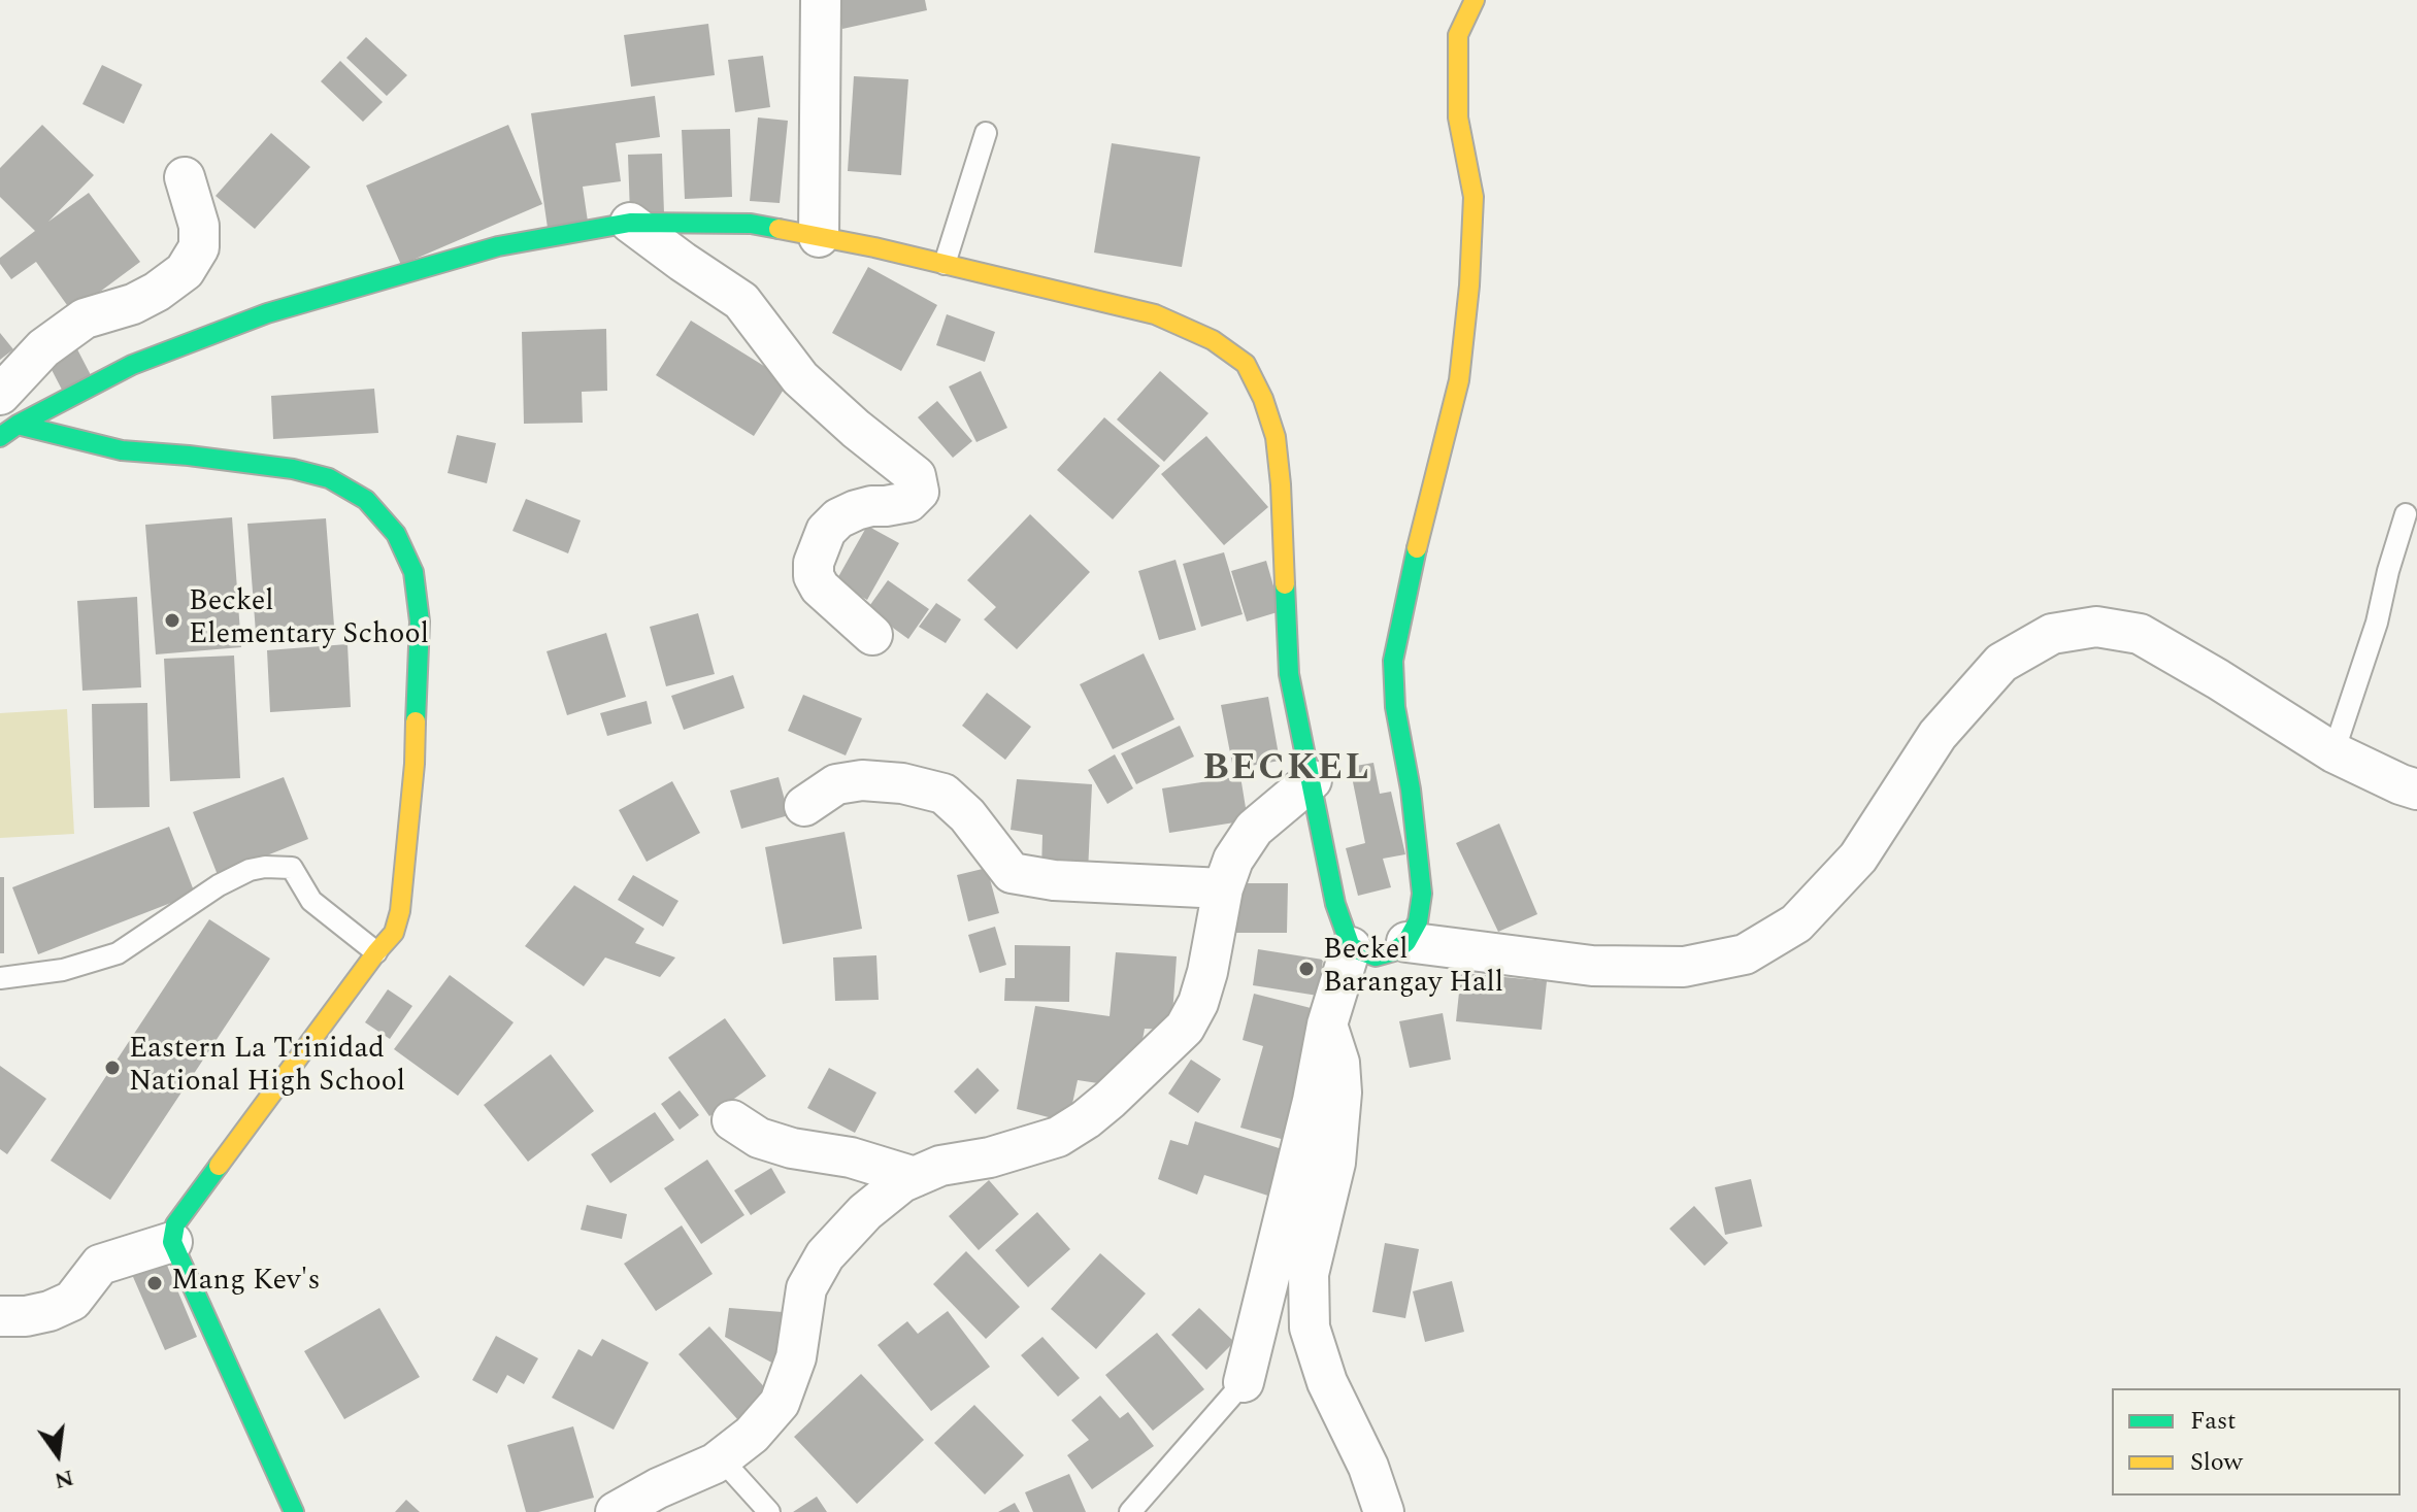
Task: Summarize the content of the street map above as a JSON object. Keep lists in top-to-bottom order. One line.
{"districts":["BECKEL"],"places":["Beckel Elementary School","Beckel Barangay Hall","Eastern La Trinidad National High School","Mang Kev's"],"legend":["Fast","Slow"],"north":"bottom"}
